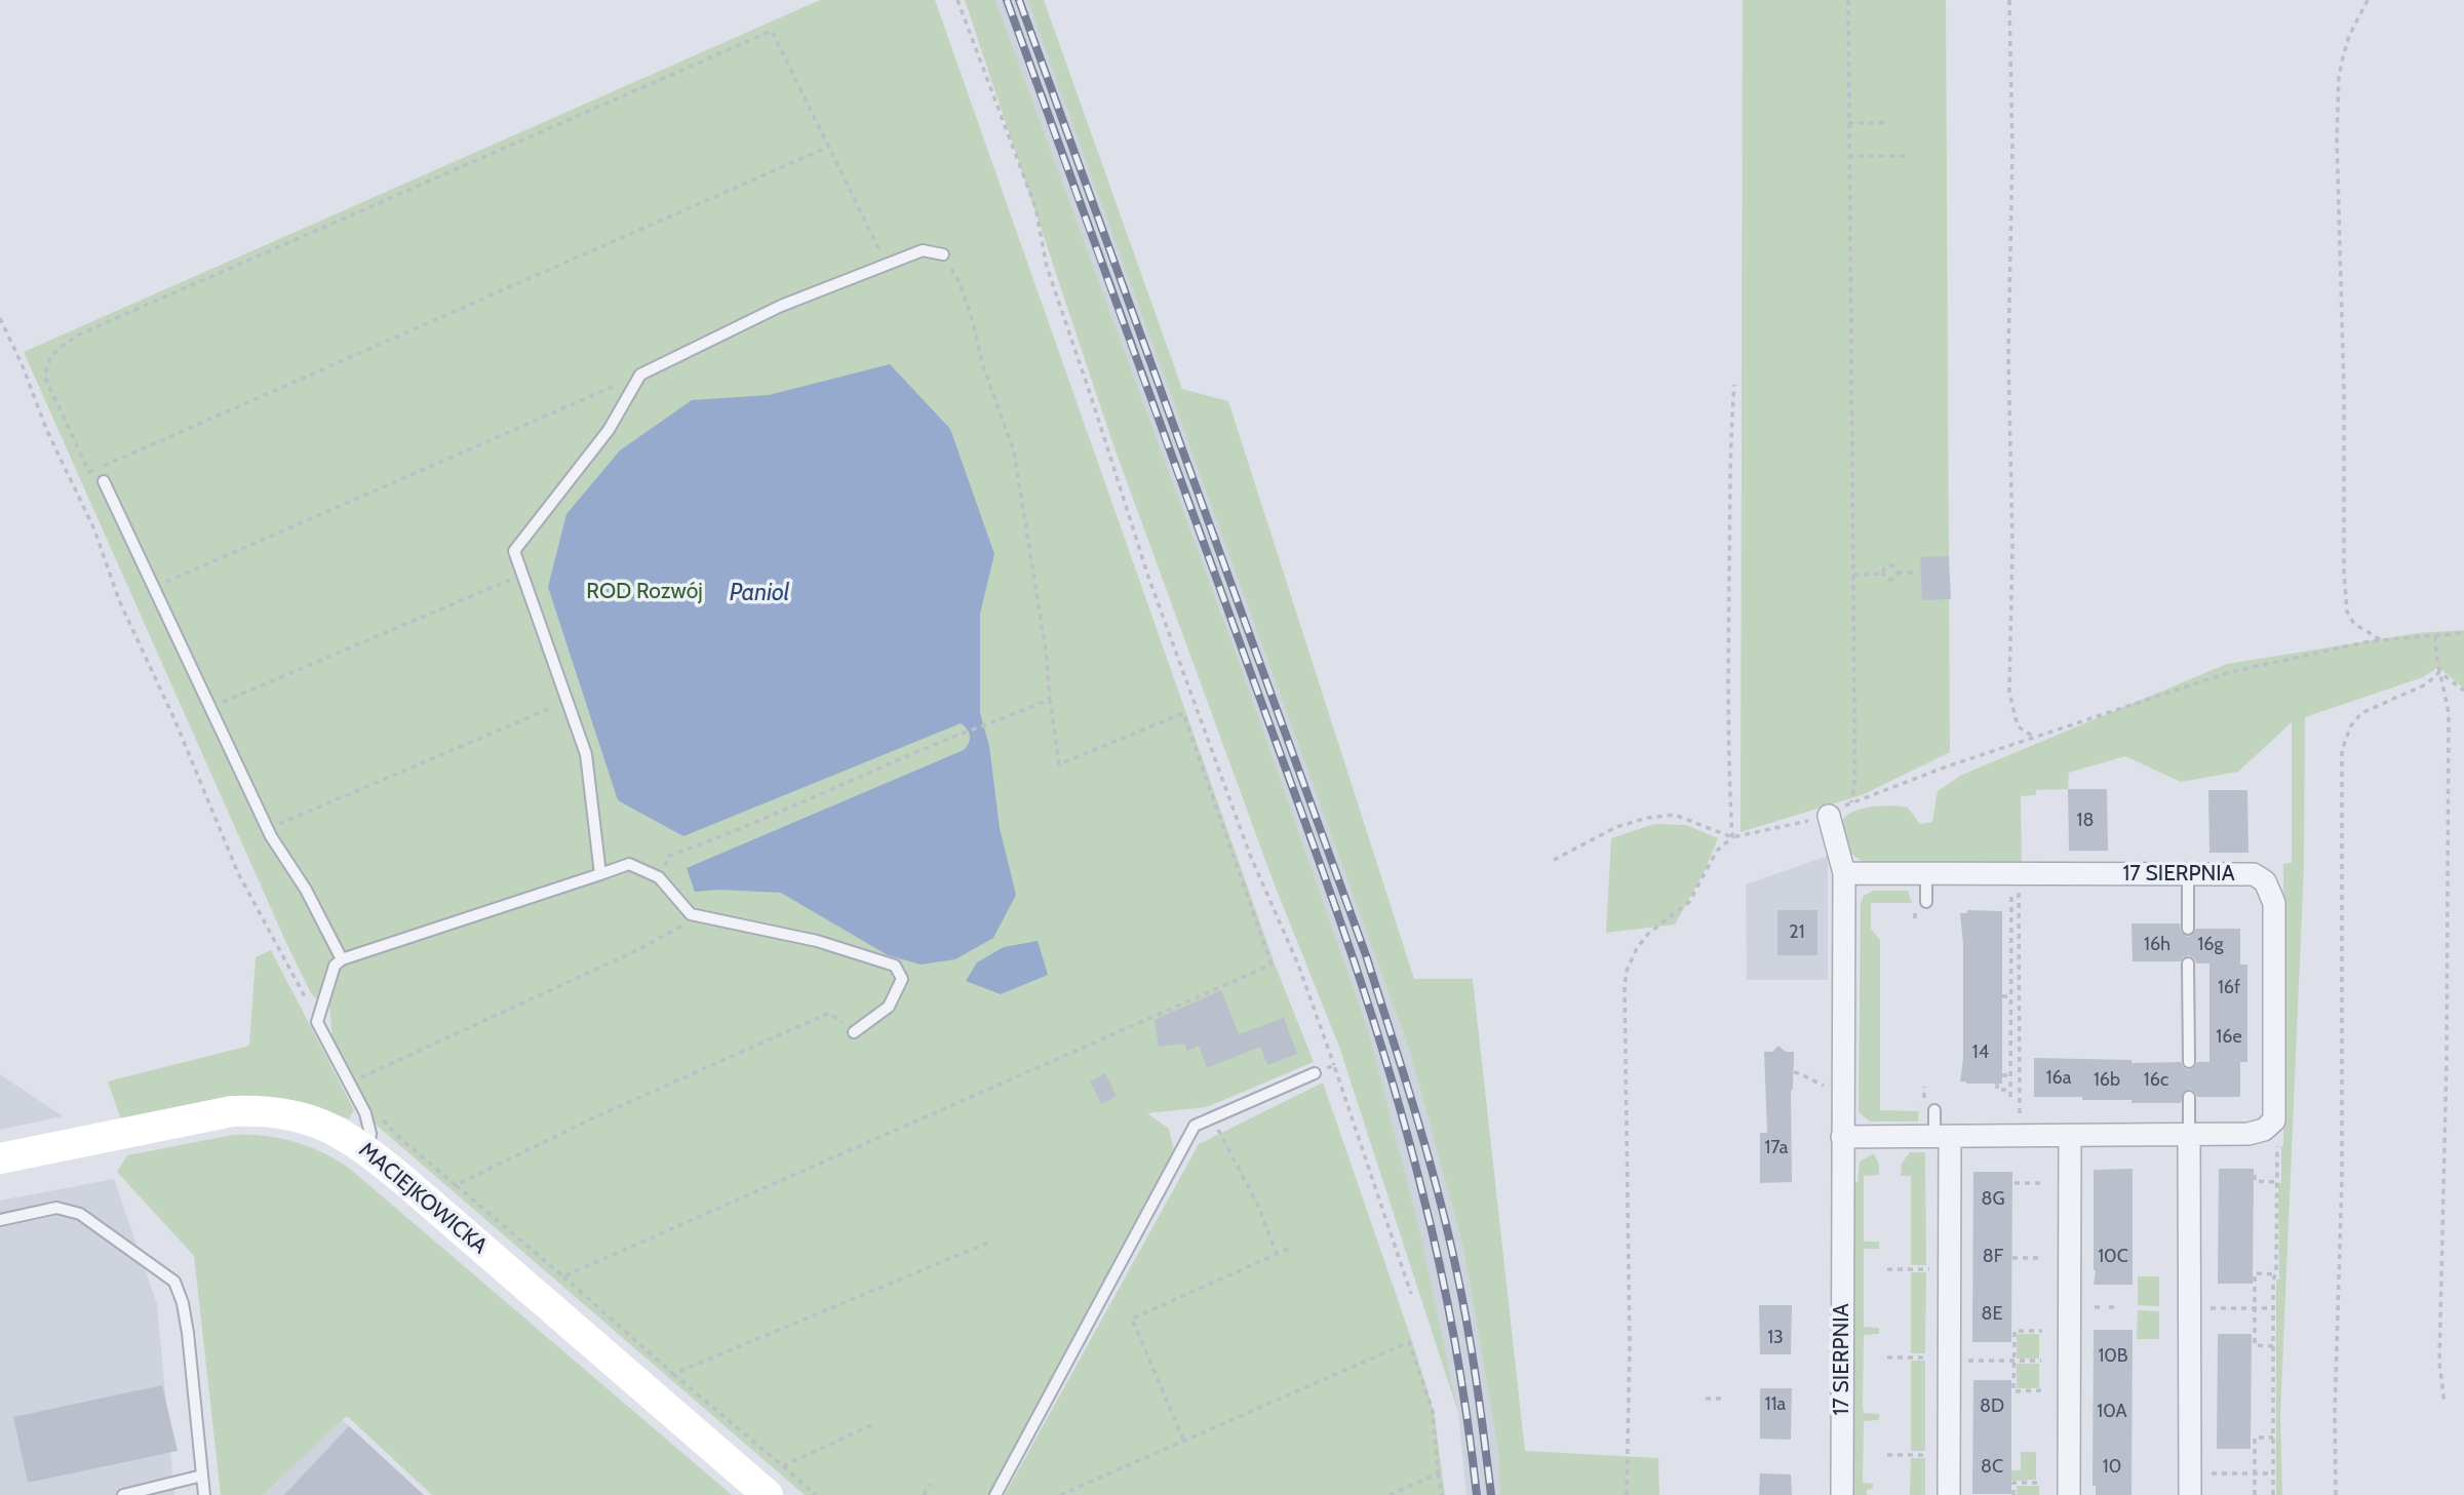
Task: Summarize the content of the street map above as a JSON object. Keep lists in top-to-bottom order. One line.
{"streets":{"street":["17 SIERPNIA","MACIEJKOWICKA"]},"water":["Paniol"],"parks":["ROD Rozwój"],"house_numbers":["18","21","16h","16g","16f","16e","14","16a","16b","16c","17a","8G","8F","10C","8E","13","10B","11a","8D","10A","8C","10"]}
